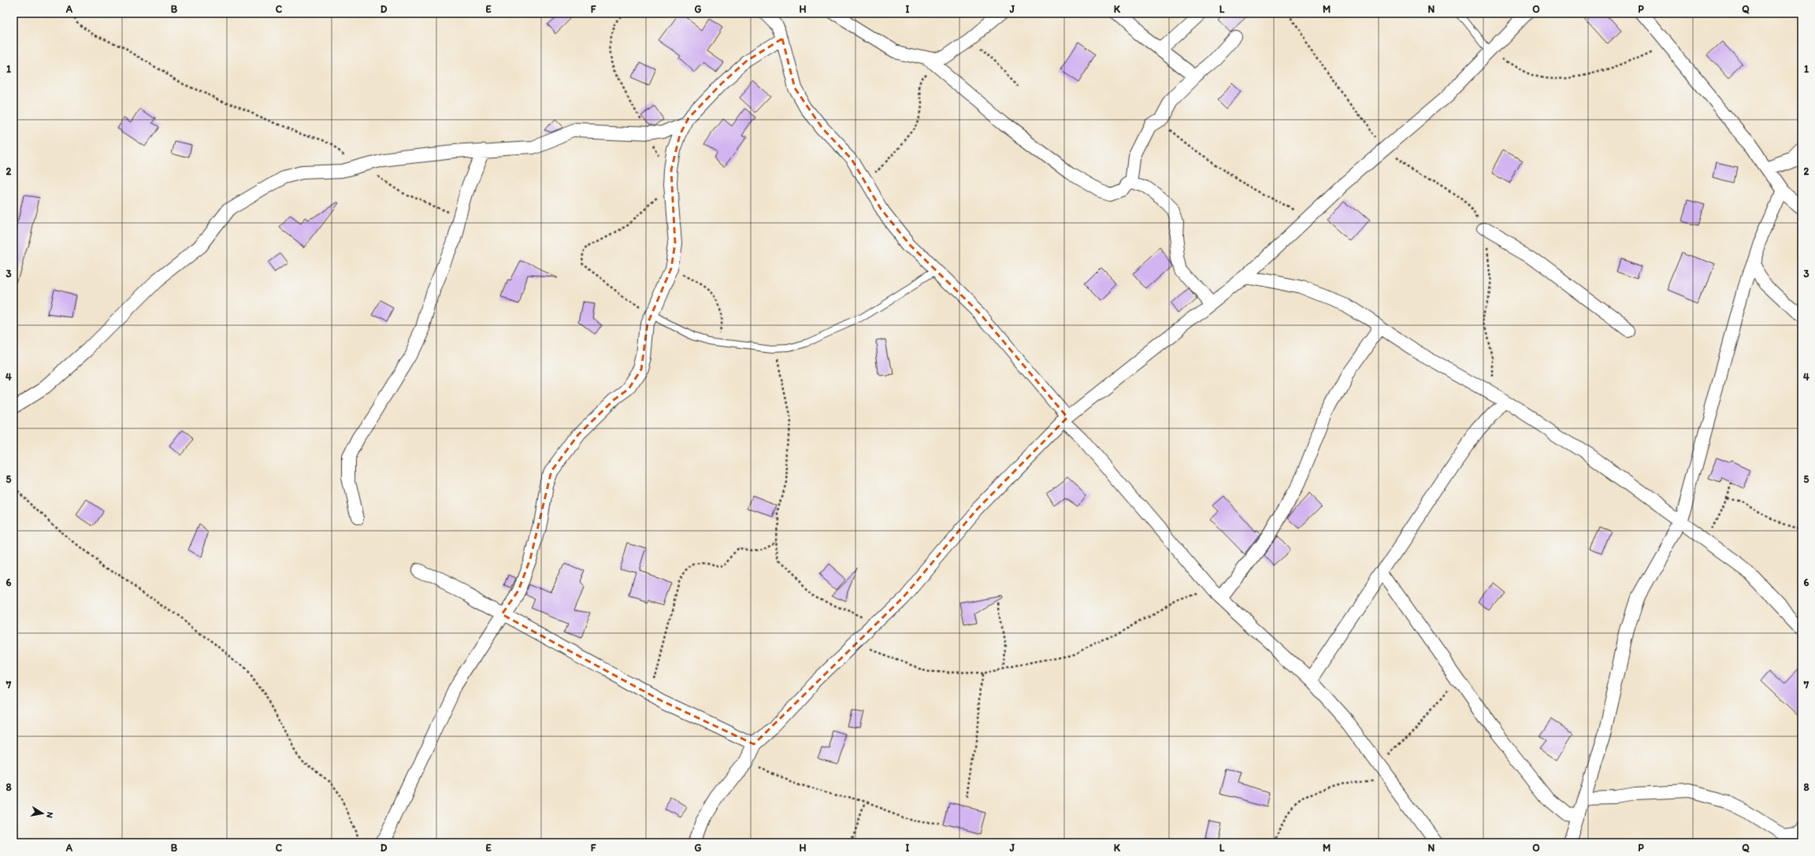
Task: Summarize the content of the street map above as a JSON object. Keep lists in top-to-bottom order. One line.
{"north":"right","grid":{"columns":["A","B","C","D","E","F","G","H","I","J","K","L","M","N","O","P","Q"],"rows":["1","2","3","4","5","6","7","8"]}}
